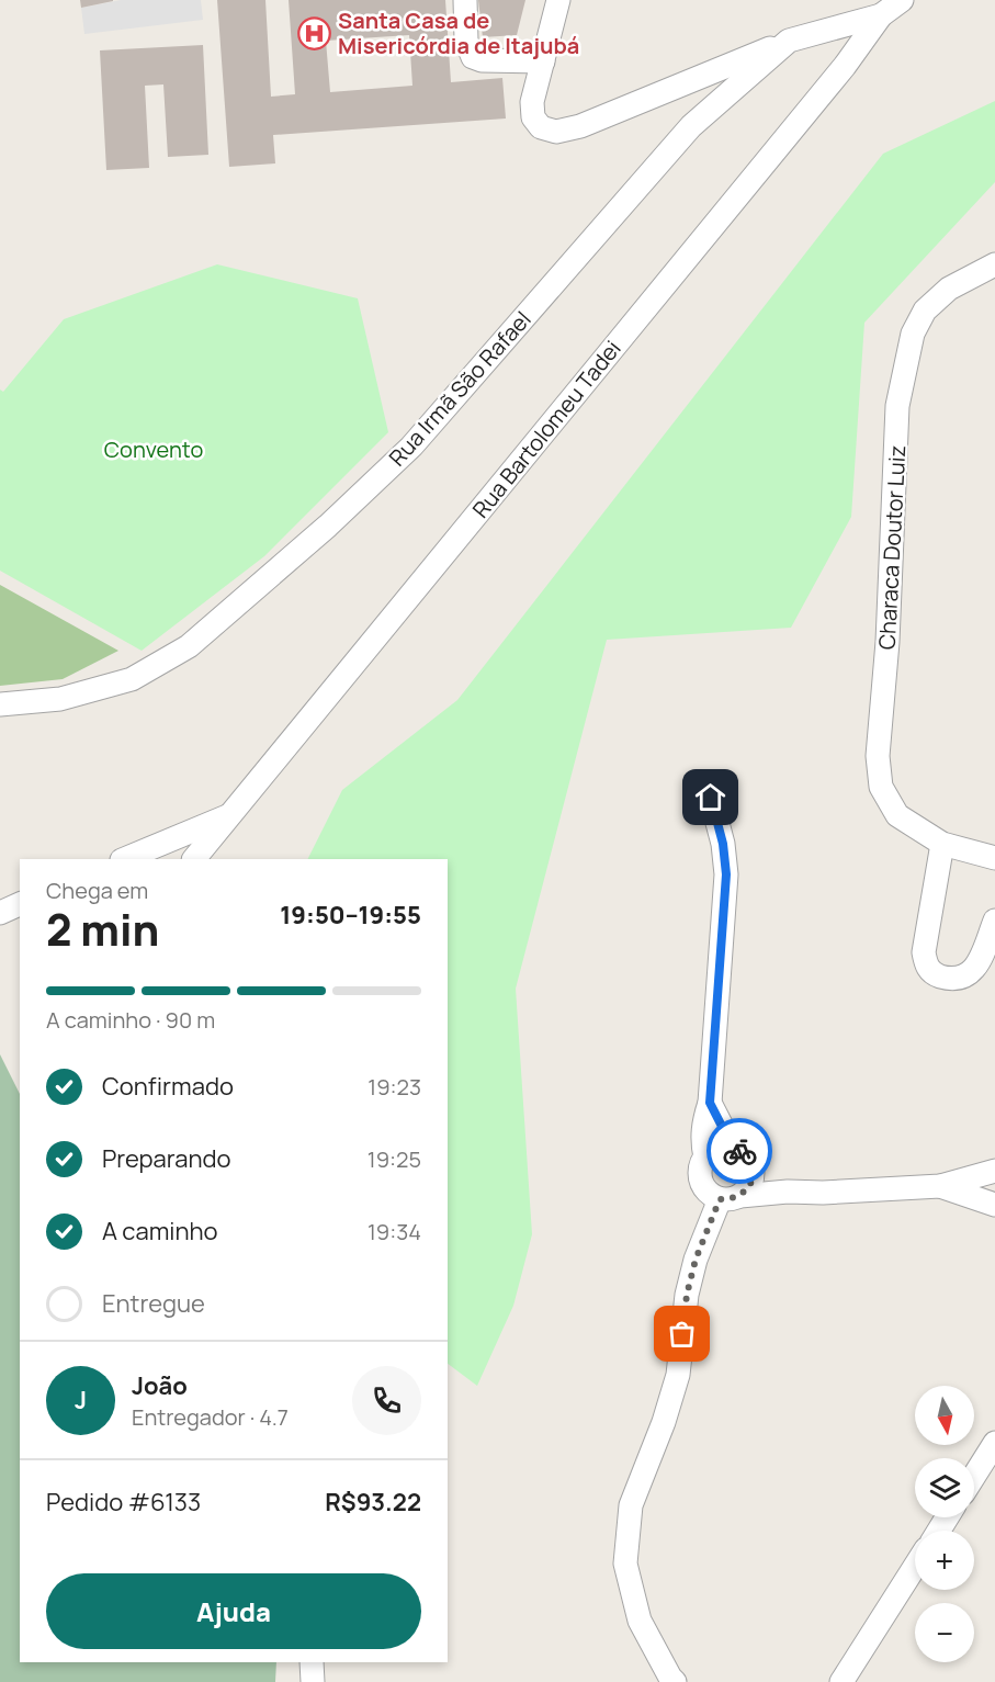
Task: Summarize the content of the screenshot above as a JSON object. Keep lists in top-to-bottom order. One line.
{"streets":{"street":["Rua Irmã São Rafael","Rua Bartolomeu Tadei","Characa Doutor Luiz"]},"crossings":[["Rua Irmã São Rafael","Rua Bartolomeu Tadei"]],"parks":["Convento"],"places":{"hospital":["Santa Casa de Misericórdia de Itajubá"]},"north":"bottom","page":{"heading":["2 min","Chega em","19:50–19:55"],"panel":["João","Entregador · 4.7","Pedido #6133","R$93.22"],"bar":"A caminho · 90 m","list":[["Confirmado","19:23"],["Preparando","19:25"],["A caminho","19:34"],"Entregue"],"round":"J","map_buttons":["+","−"],"buttons":"Ajuda"}}
